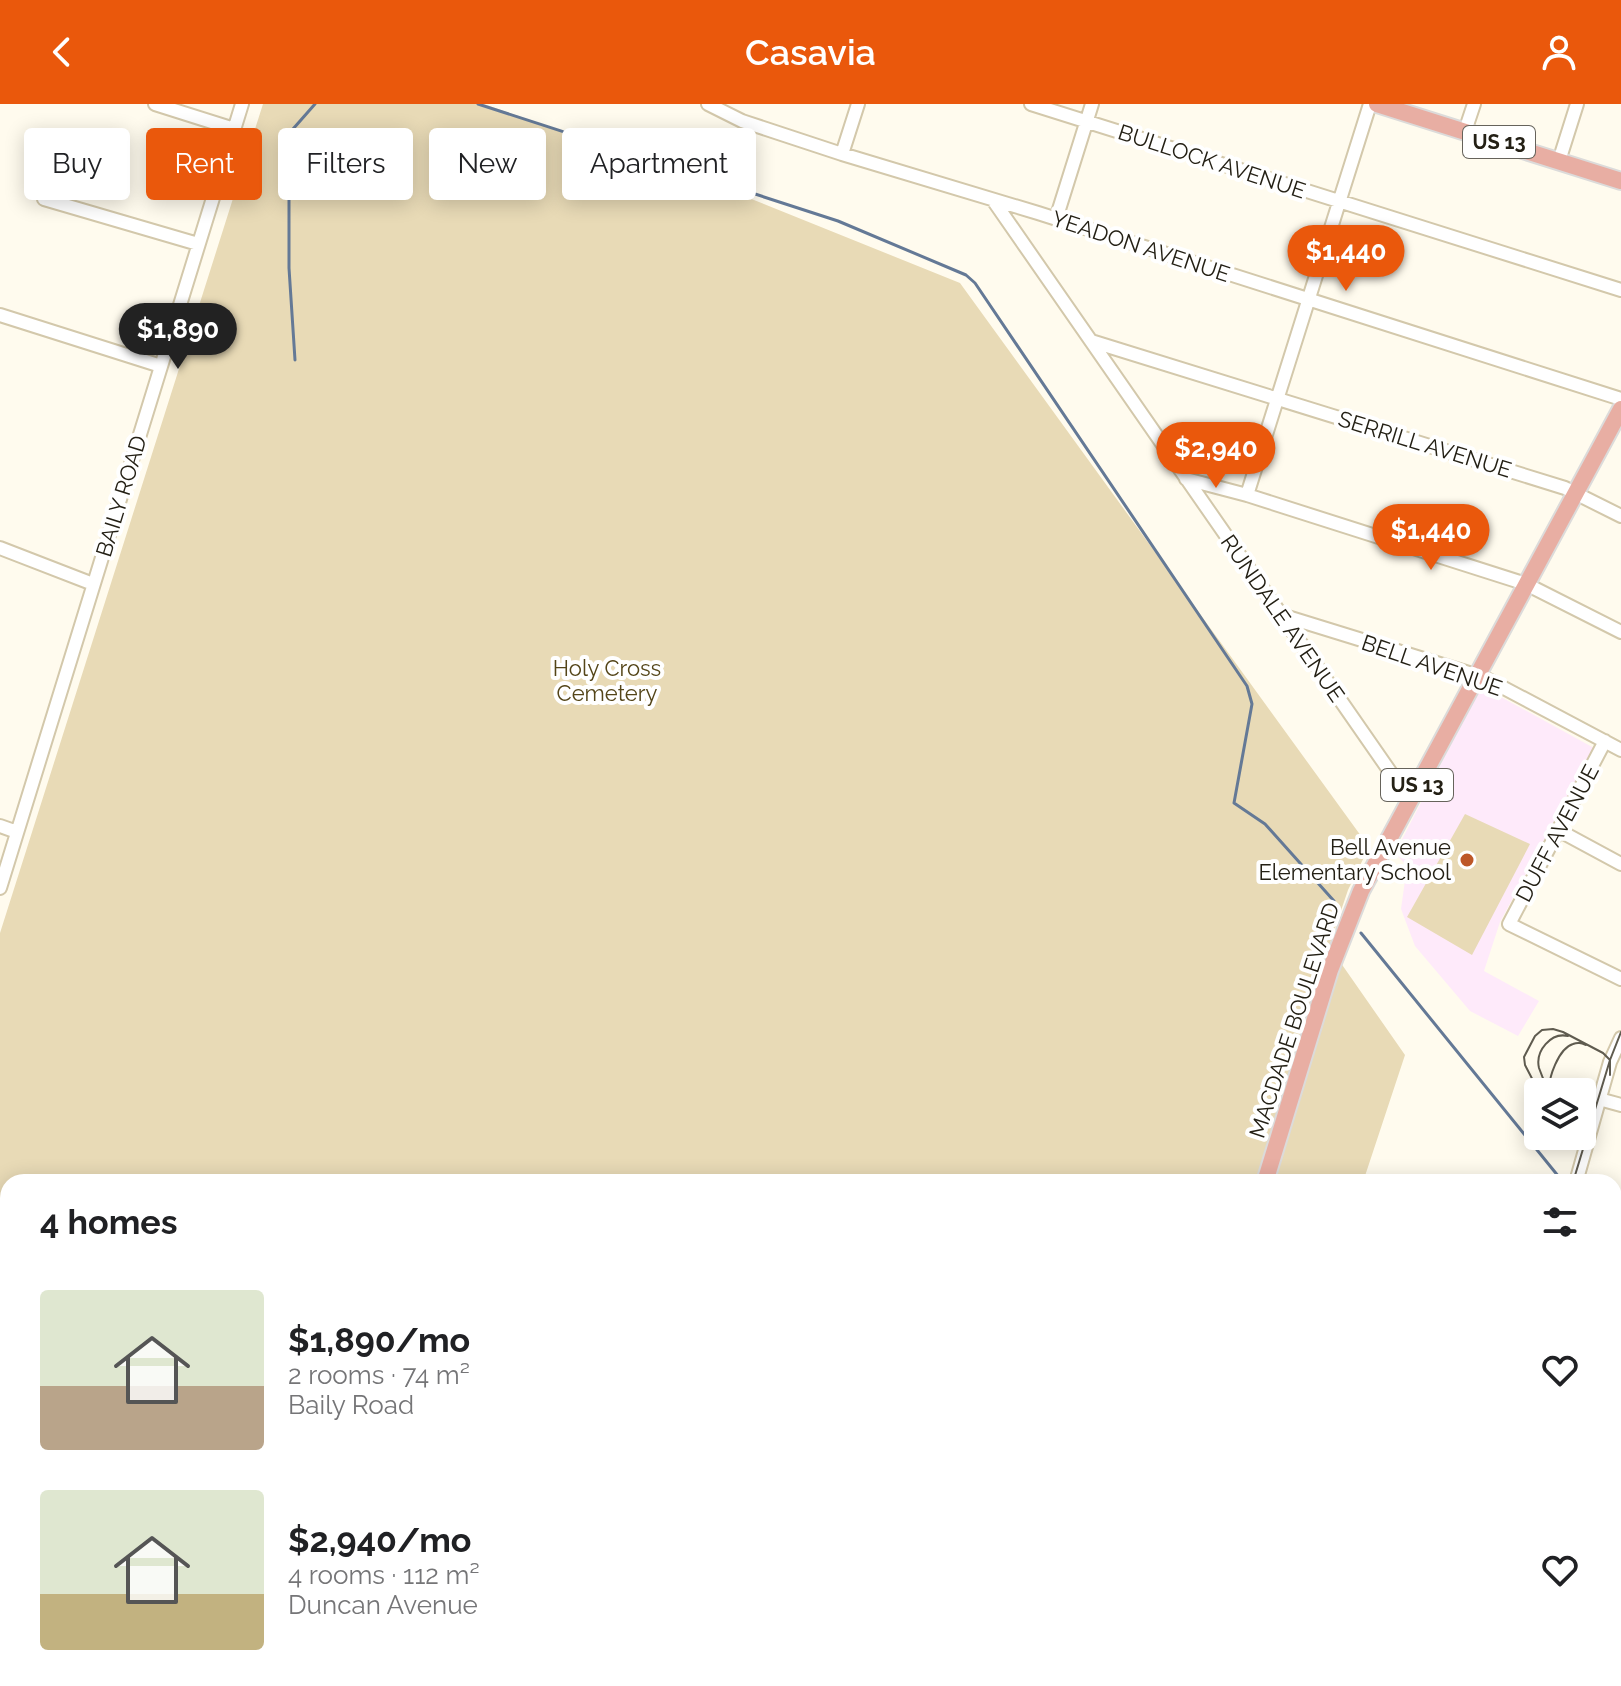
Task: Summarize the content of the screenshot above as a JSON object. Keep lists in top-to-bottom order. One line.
{"streets":{"main road":["US 13","MACDADE BOULEVARD"],"street":["BULLOCK AVENUE","YEADON AVENUE","SERRILL AVENUE","BAILY ROAD","RUNDALE AVENUE","BELL AVENUE","DUFF AVENUE"]},"crossings":[["YEADON AVENUE","RUNDALE AVENUE"],["SERRILL AVENUE","RUNDALE AVENUE"],["SERRILL AVENUE","MACDADE BOULEVARD"],["RUNDALE AVENUE","BELL AVENUE"],["RUNDALE AVENUE","MACDADE BOULEVARD"],["BELL AVENUE","DUFF AVENUE"],["BELL AVENUE","MACDADE BOULEVARD"]],"parks":["Holy Cross Cemetery"],"places":["Bell Avenue Elementary School"],"page":{"header":"Casavia","chip":["Buy","Rent","Filters","New","Apartment"],"price":["$1,440","$1,890","$2,940","$1,440"],"heading":"4 homes","list":[{"name":"$1,890/mo","note":"2 rooms · 74 m² · Baily Road"},{"name":"$2,940/mo","note":"4 rooms · 112 m² · Duncan Avenue"}]}}
